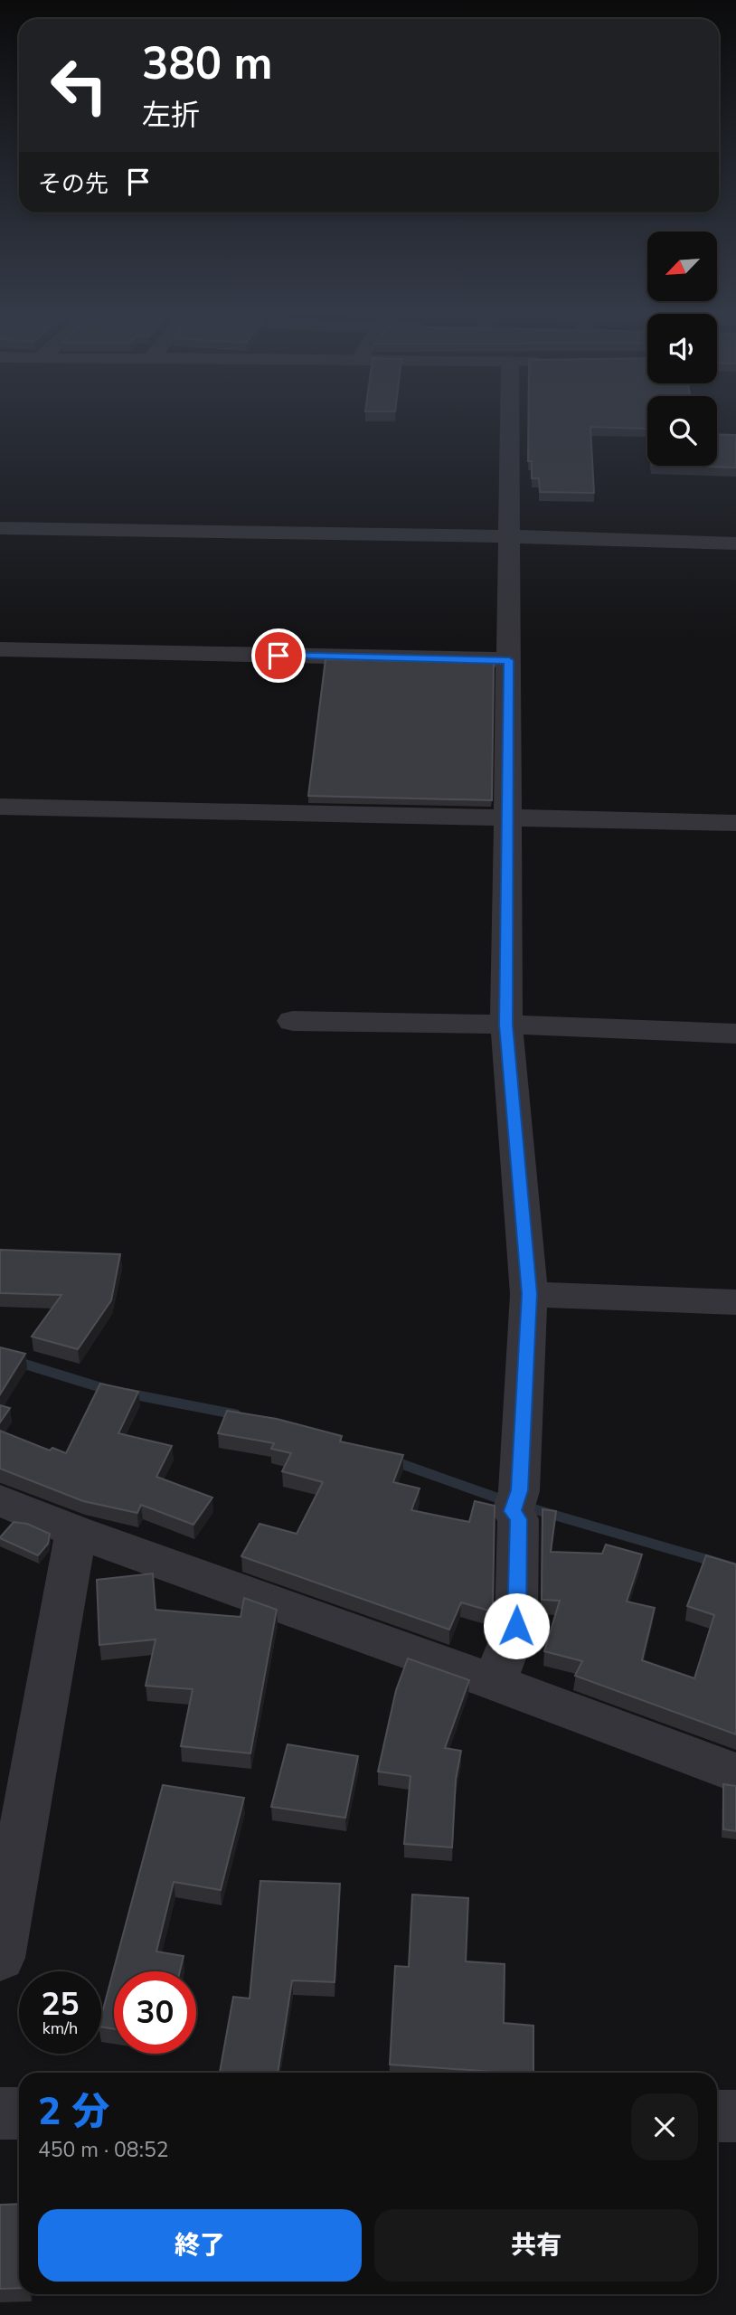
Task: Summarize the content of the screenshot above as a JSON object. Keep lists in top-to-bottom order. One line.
{"north":"bottom left","page":{"turn":["380 m","左折"],"then":"その先","speed":"25 km/h","limit":"30","heading":["2 分","450 m · 08:52"],"buttons":["終了","共有"]}}
